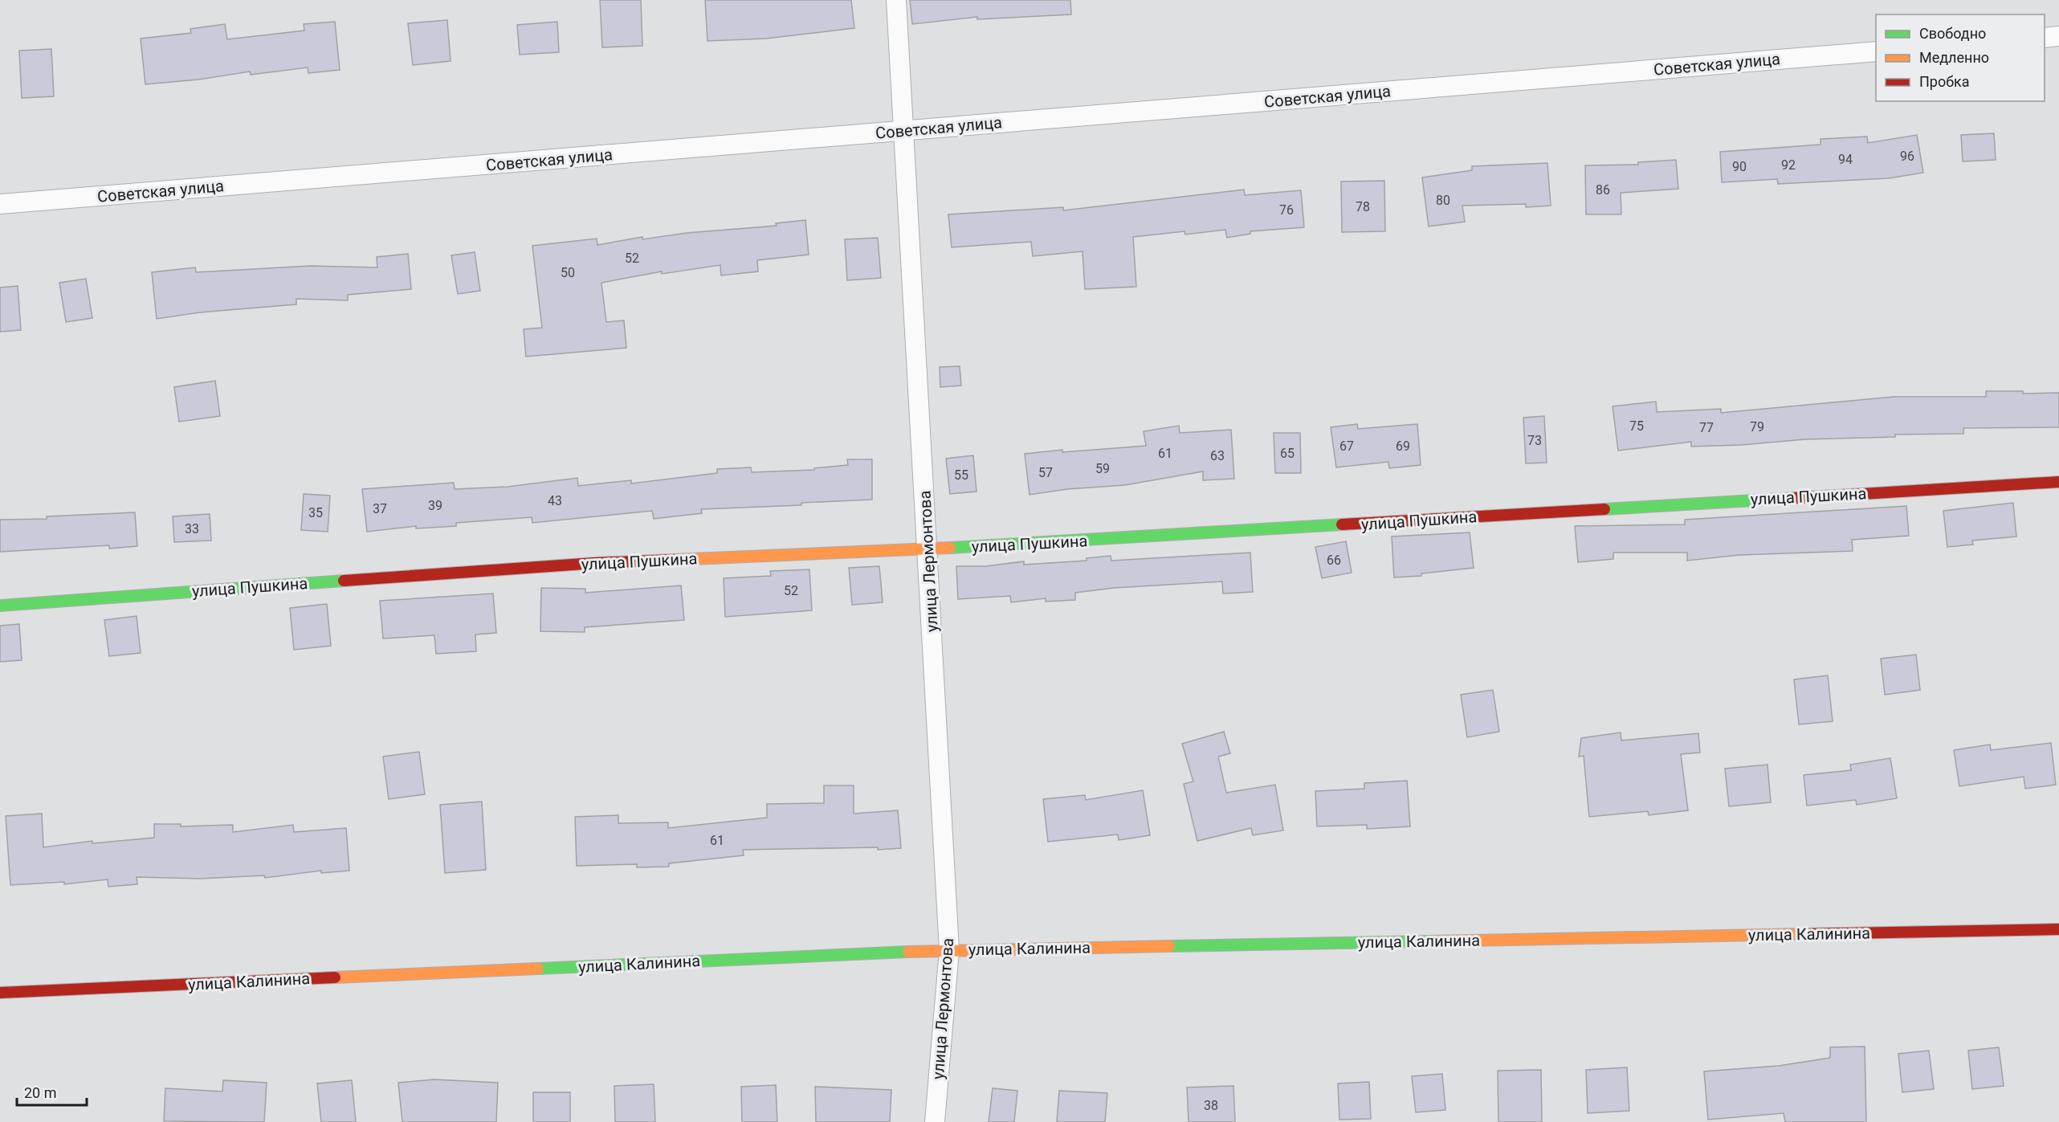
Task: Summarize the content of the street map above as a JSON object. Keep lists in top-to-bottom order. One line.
{"streets":{"street":["Советская улица","улица Пушкина","улица Лермонтова","улица Калинина"]},"crossings":[["Советская улица","улица Лермонтова"],["улица Пушкина","улица Лермонтова"],["улица Лермонтова","улица Калинина"]],"house_numbers":["96","94","92","90","86","80","78","76","52","50","75","79","77","73","67","69","61","65","63","59","57","55","43","39","37","35","33","66","52","61","38"],"legend":["Свободно","Медленно","Пробка"],"scale_bar":"20 m"}
